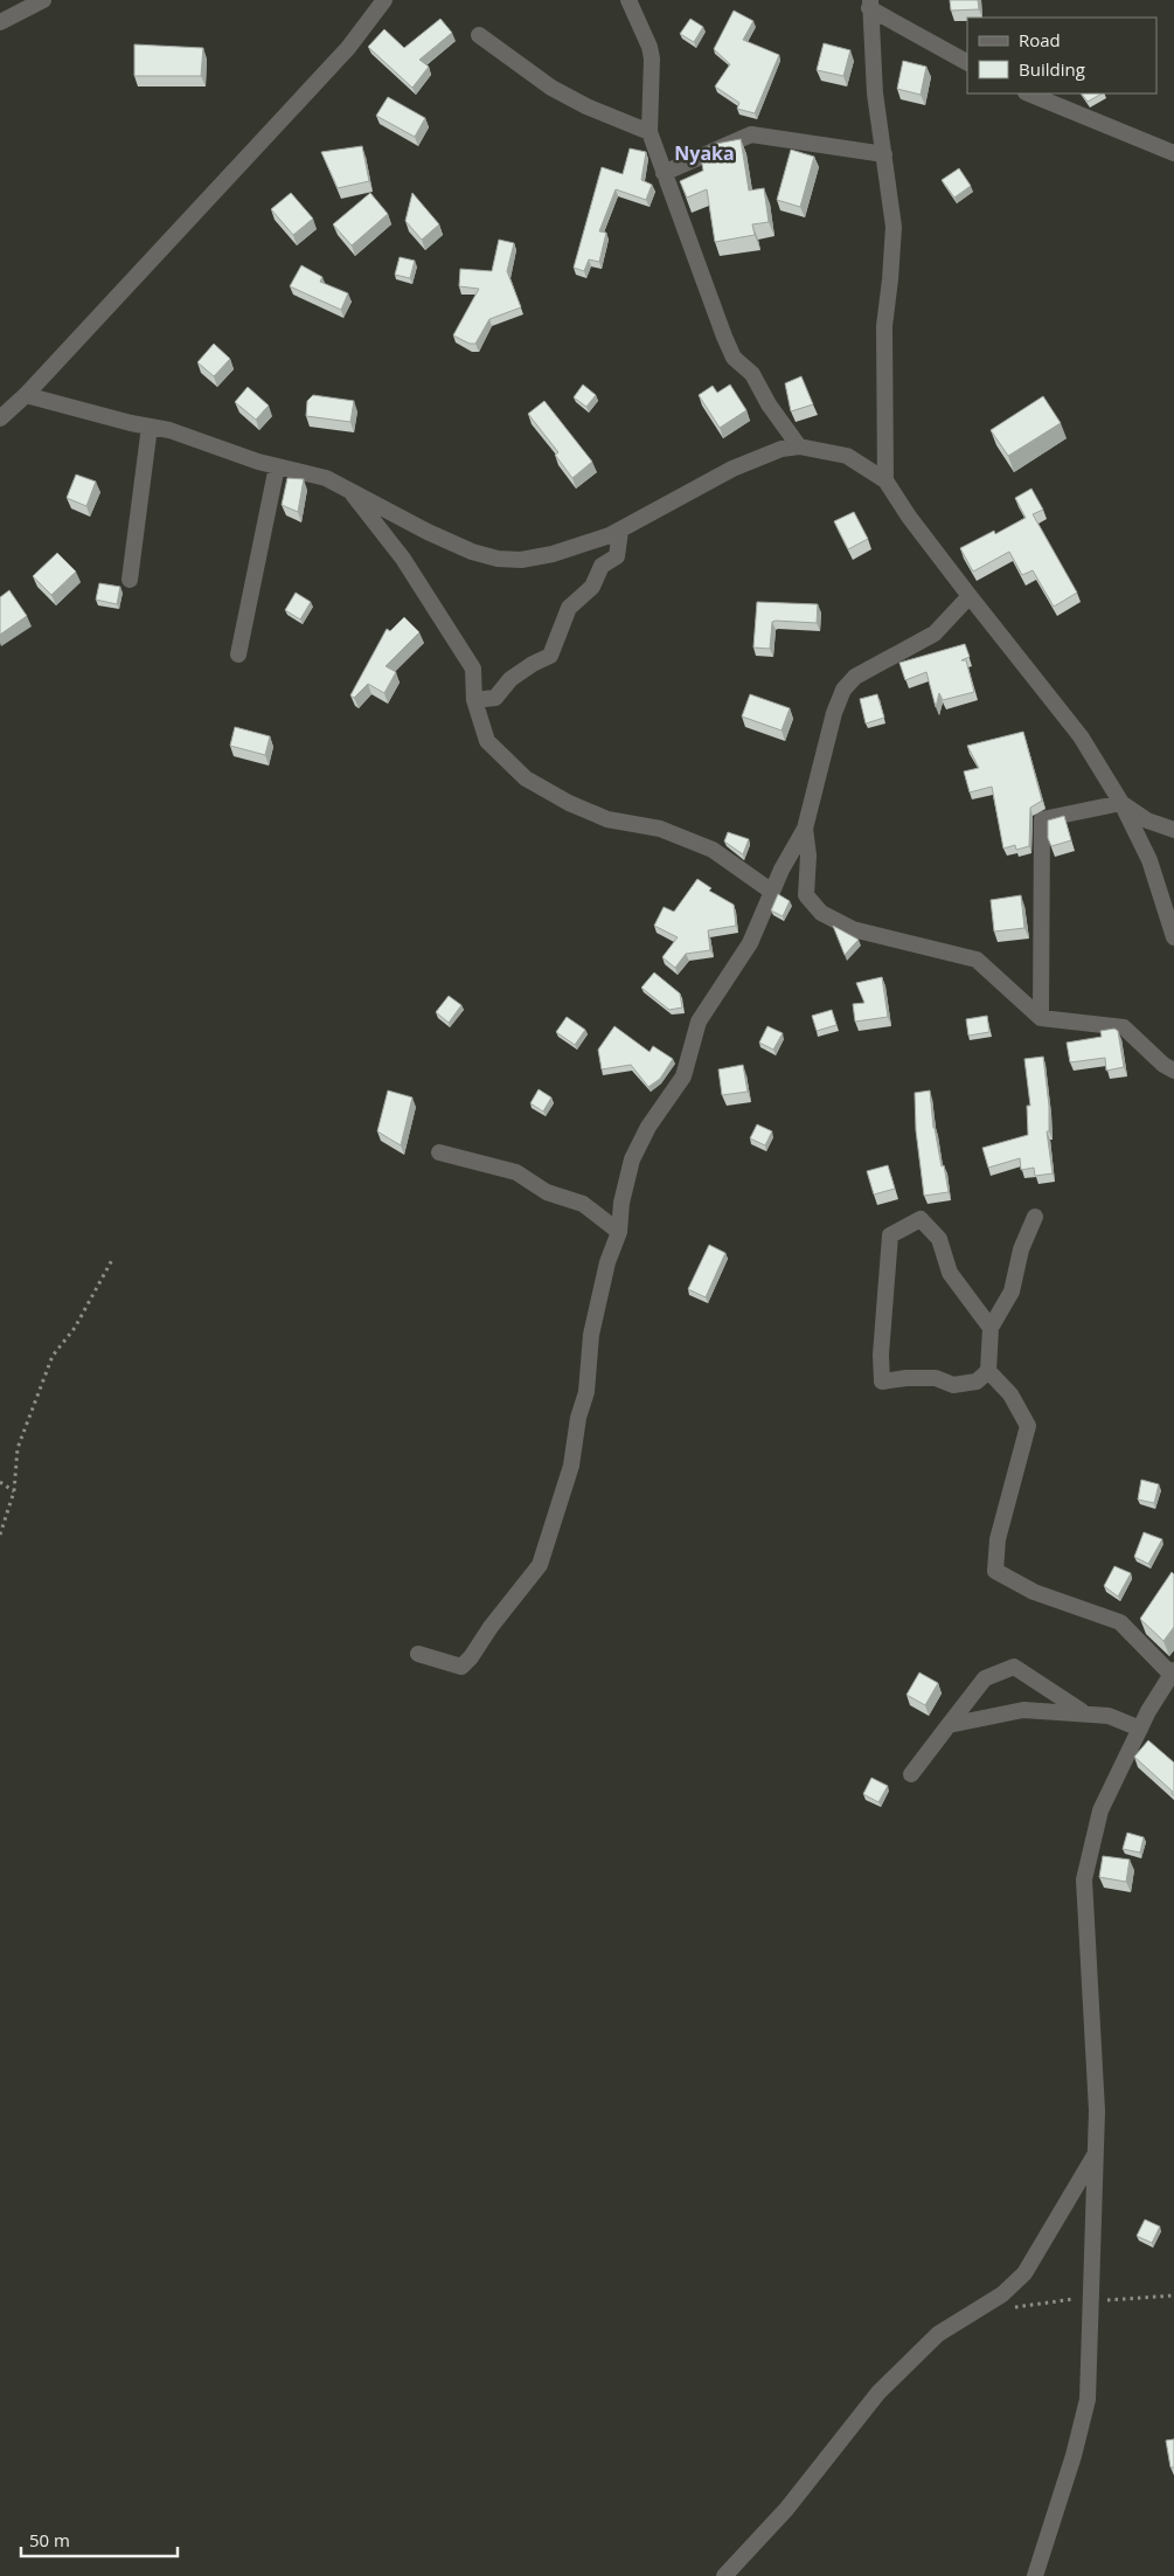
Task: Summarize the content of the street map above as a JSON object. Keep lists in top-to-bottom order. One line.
{"districts":["Nyaka"],"legend":["Road","Building"],"scale_bar":"50 m"}
